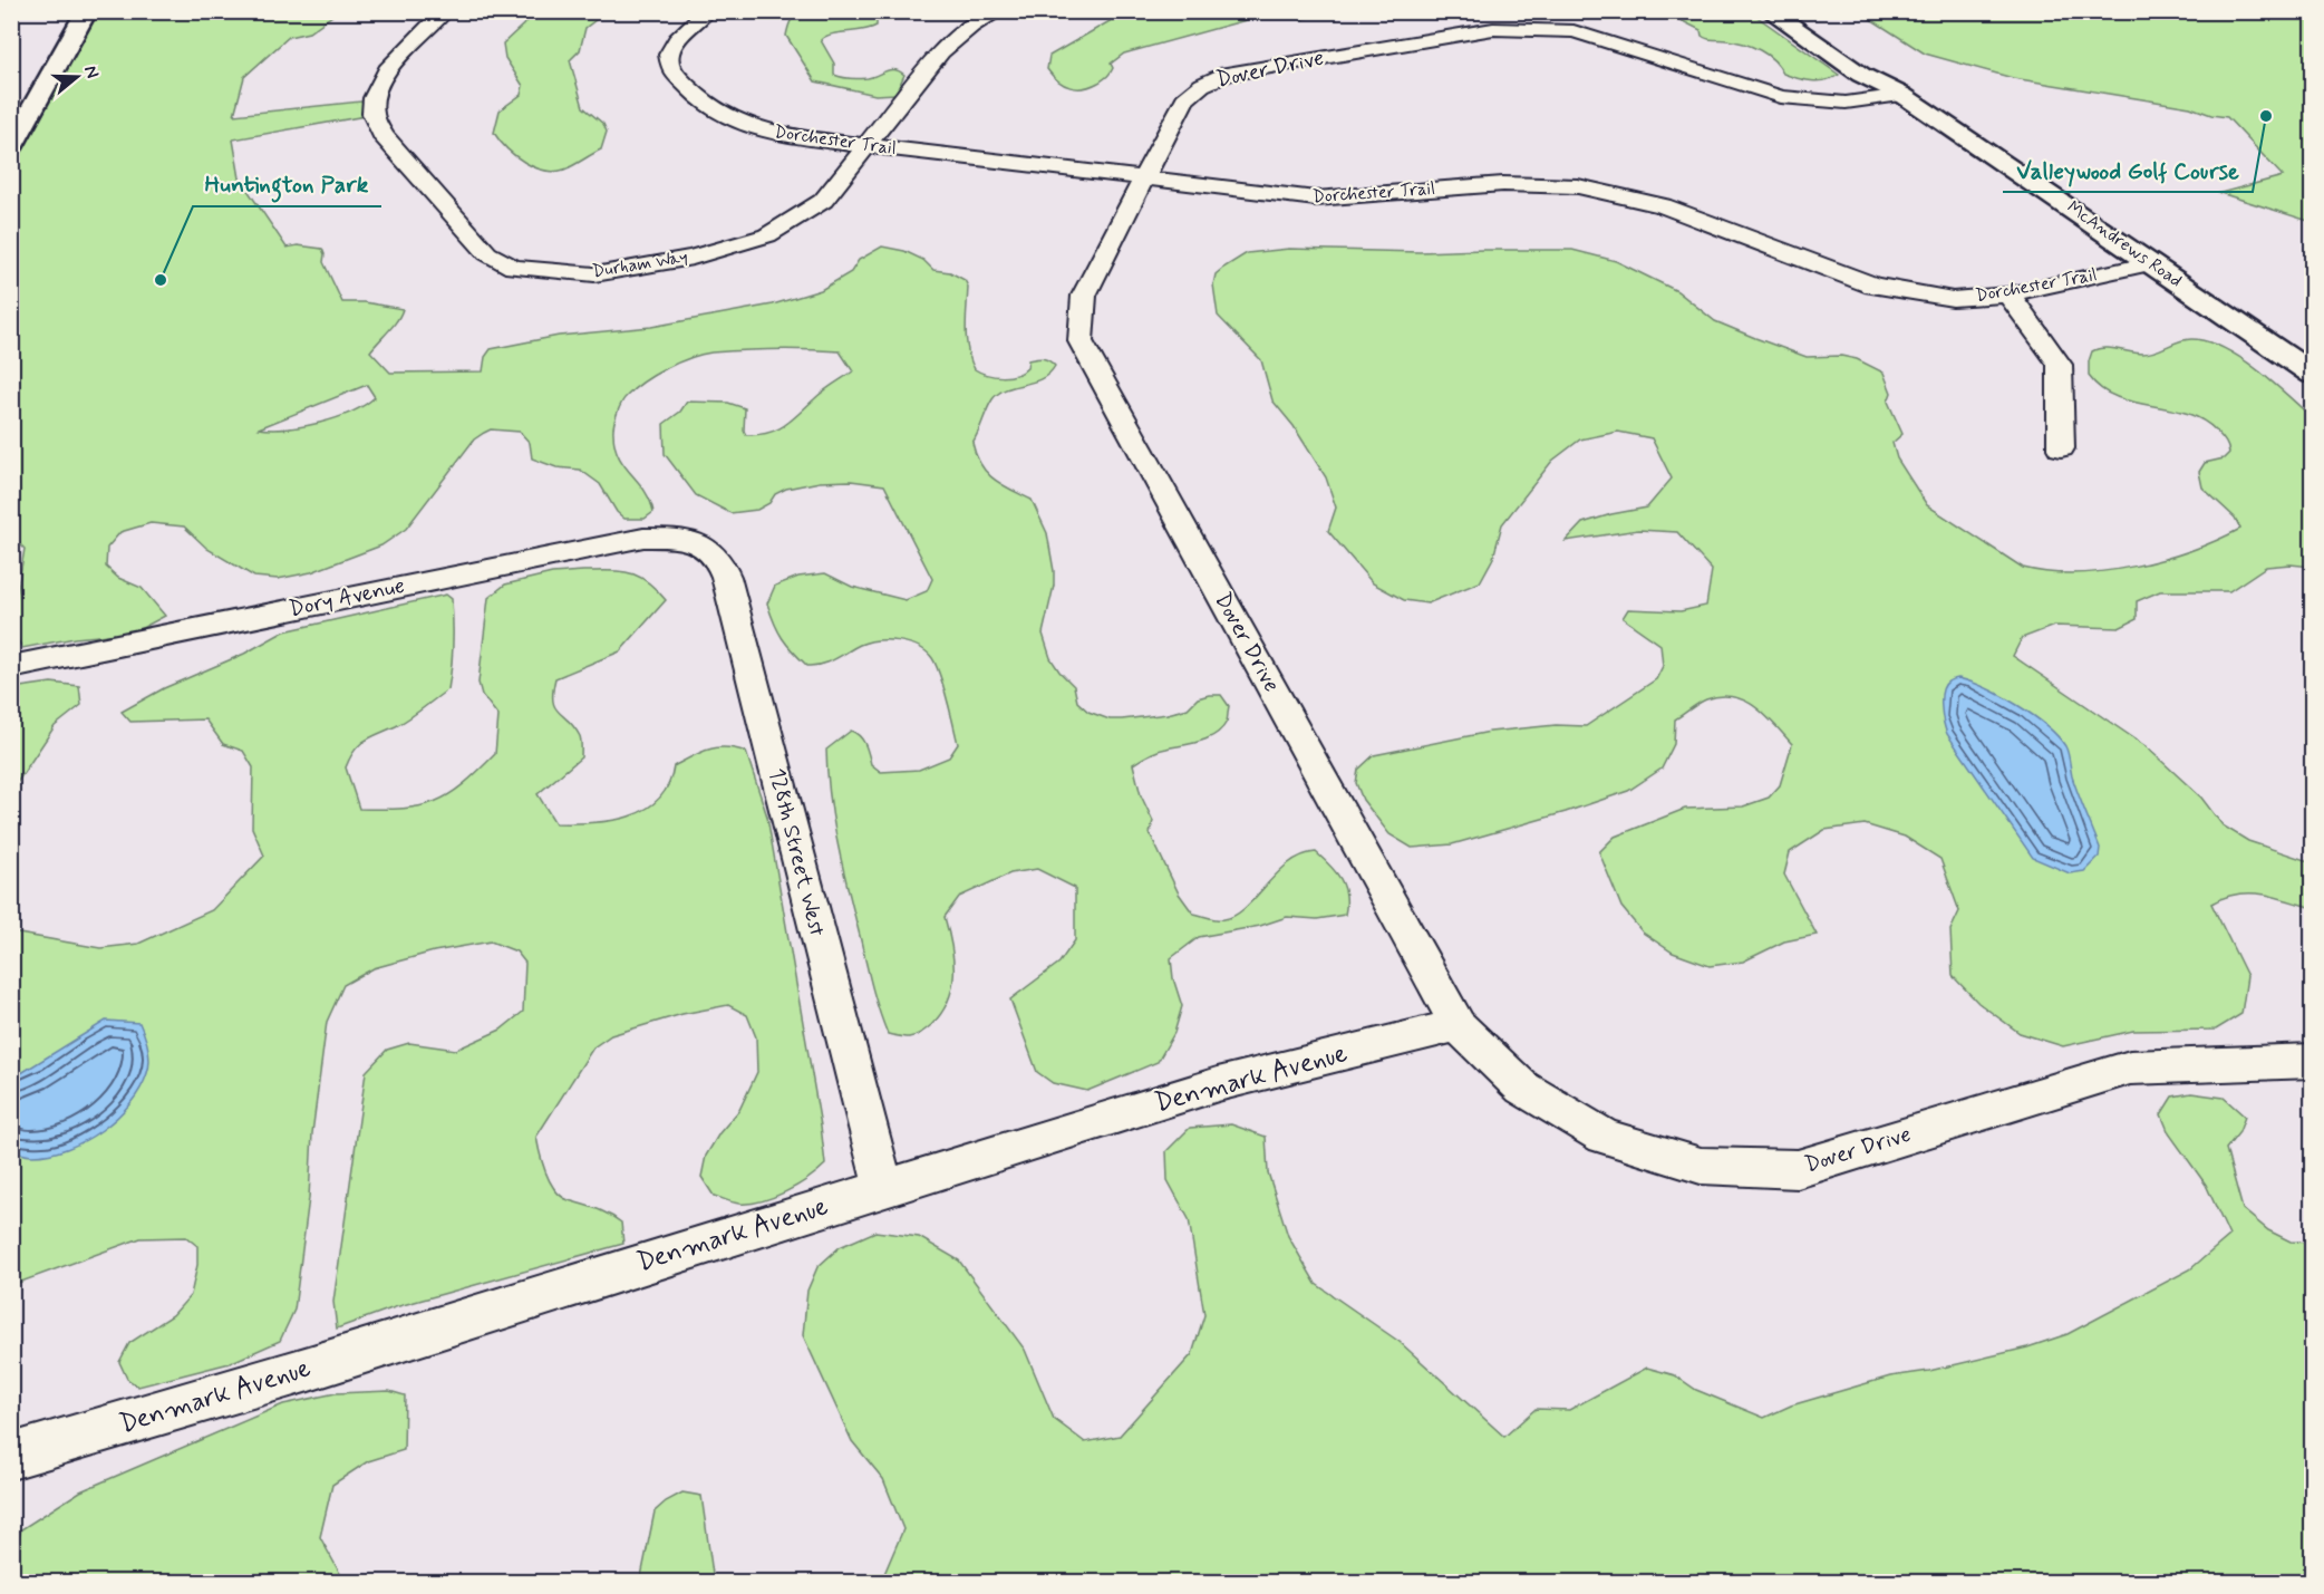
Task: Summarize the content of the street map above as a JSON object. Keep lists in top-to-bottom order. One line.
{"streets":{"main road":["McAndrews Road"],"street":["Dover Drive","Dorchester Trail","Durham Way","Dory Avenue","128th Street West","Denmark Avenue"]},"crossings":[["Dover Drive","Dorchester Trail"],["Dover Drive","McAndrews Road"],["Dover Drive","Denmark Avenue"],["Dorchester Trail","McAndrews Road"],["Dorchester Trail","Durham Way"],["Dory Avenue","128th Street West"],["128th Street West","Denmark Avenue"]],"places":["Valleywood Golf Course","Huntington Park"],"north":"right"}
